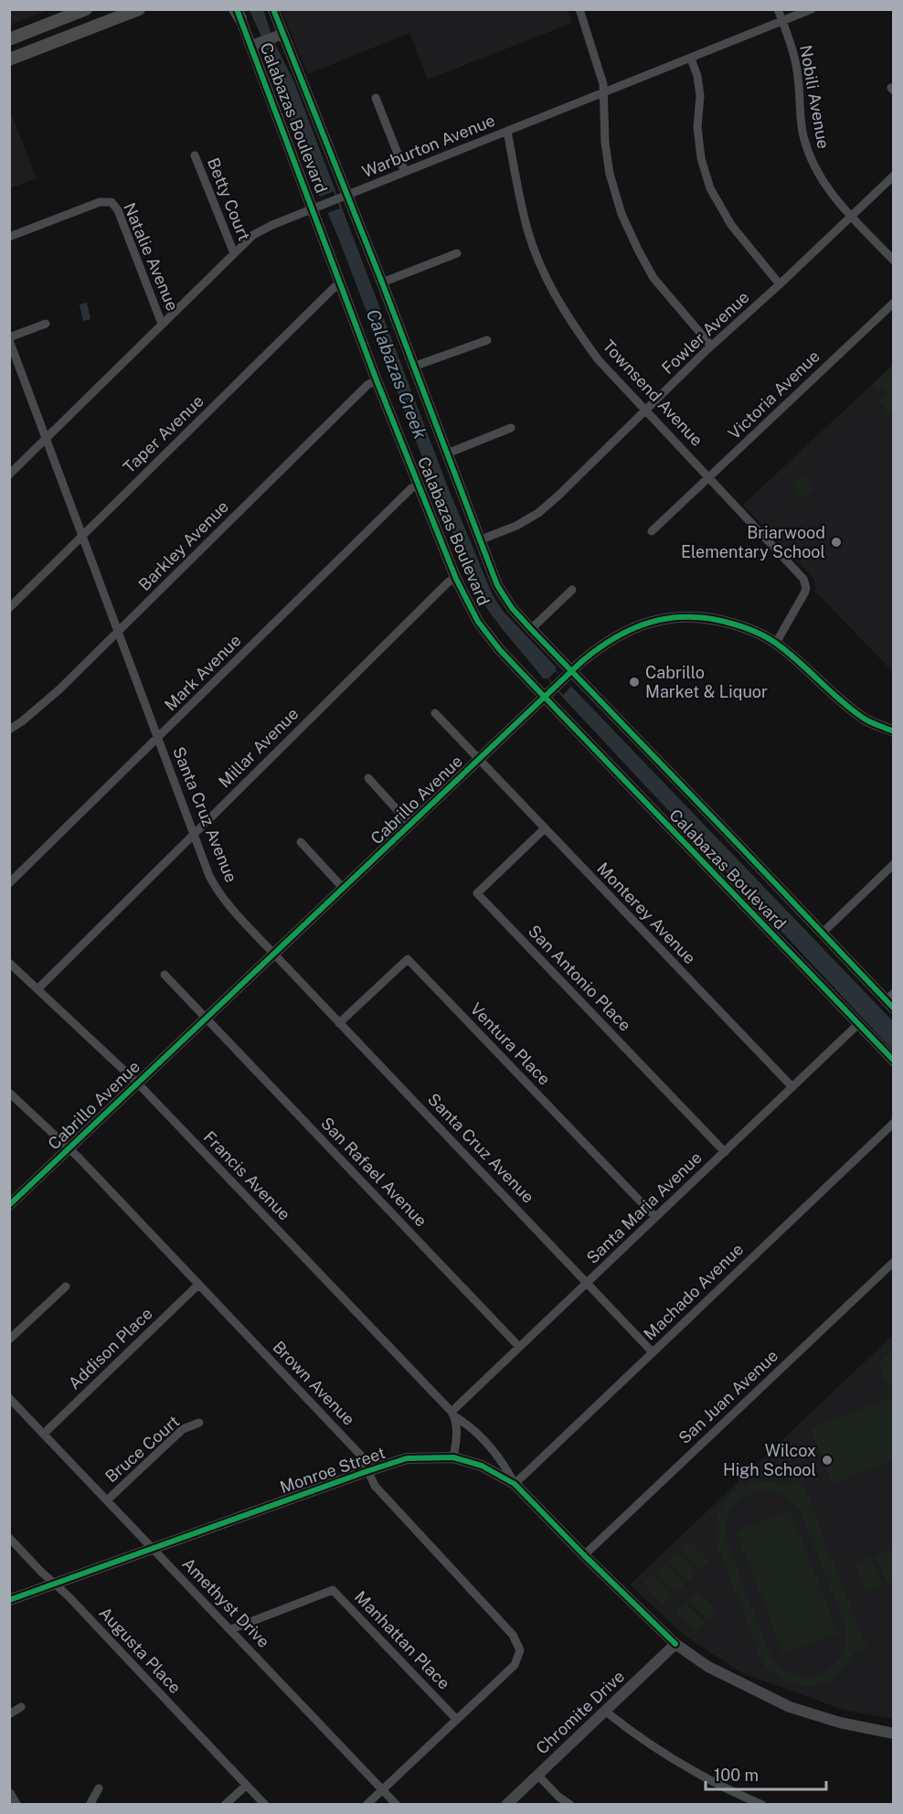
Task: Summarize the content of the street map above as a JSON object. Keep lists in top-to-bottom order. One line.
{"streets":{"street":["Nobili Avenue","Calabazas Boulevard","Warburton Avenue","Betty Court","Natalie Avenue","Fowler Avenue","Townsend Avenue","Victoria Avenue","Taper Avenue","Barkley Avenue","Mark Avenue","Millar Avenue","Cabrillo Avenue","Santa Cruz Avenue","Monterey Avenue","San Antonio Place","Ventura Place","San Rafael Avenue","Francis Avenue","Santa Maria Avenue","Machado Avenue","Addison Place","Brown Avenue","San Juan Avenue","Bruce Court","Monroe Street","Amethyst Drive","Manhattan Place","Augusta Place","Chromite Drive"]},"crossings":[["Nobili Avenue","Warburton Avenue"],["Nobili Avenue","Fowler Avenue"],["Calabazas Boulevard","Warburton Avenue"],["Calabazas Boulevard","Fowler Avenue"],["Calabazas Boulevard","Taper Avenue"],["Calabazas Boulevard","Barkley Avenue"],["Calabazas Boulevard","Mark Avenue"],["Calabazas Boulevard","Millar Avenue"],["Calabazas Boulevard","Cabrillo Avenue"],["Calabazas Boulevard","Santa Maria Avenue"],["Warburton Avenue","Betty Court"],["Warburton Avenue","Natalie Avenue"],["Warburton Avenue","Townsend Avenue"],["Warburton Avenue","Santa Cruz Avenue"],["Fowler Avenue","Townsend Avenue"],["Townsend Avenue","Victoria Avenue"],["Townsend Avenue","Cabrillo Avenue"],["Taper Avenue","Santa Cruz Avenue"],["Barkley Avenue","Santa Cruz Avenue"],["Mark Avenue","Santa Cruz Avenue"],["Millar Avenue","Santa Cruz Avenue"],["Millar Avenue","Francis Avenue"],["Cabrillo Avenue","Santa Cruz Avenue"],["Cabrillo Avenue","Monterey Avenue"],["Cabrillo Avenue","San Rafael Avenue"],["Cabrillo Avenue","Francis Avenue"],["Cabrillo Avenue","Brown Avenue"],["Santa Cruz Avenue","Ventura Place"],["Santa Cruz Avenue","Santa Maria Avenue"],["Santa Cruz Avenue","Machado Avenue"],["Monterey Avenue","San Antonio Place"],["Monterey Avenue","Santa Maria Avenue"],["San Antonio Place","Santa Maria Avenue"],["Ventura Place","Santa Maria Avenue"],["San Rafael Avenue","Santa Maria Avenue"],["Francis Avenue","Santa Maria Avenue"],["Francis Avenue","Machado Avenue"],["Francis Avenue","Monroe Street"],["Machado Avenue","Monroe Street"],["Addison Place","Brown Avenue"],["Addison Place","Amethyst Drive"],["Brown Avenue","Monroe Street"],["Brown Avenue","Manhattan Place"],["San Juan Avenue","Monroe Street"],["Bruce Court","Amethyst Drive"],["Monroe Street","Amethyst Drive"],["Monroe Street","Augusta Place"],["Monroe Street","Chromite Drive"],["Amethyst Drive","Manhattan Place"]],"water":["Calabazas Creek"],"places":["Briarwood Elementary School","Cabrillo Market & Liquor","Wilcox High School"],"scale_bar":"100 m"}
